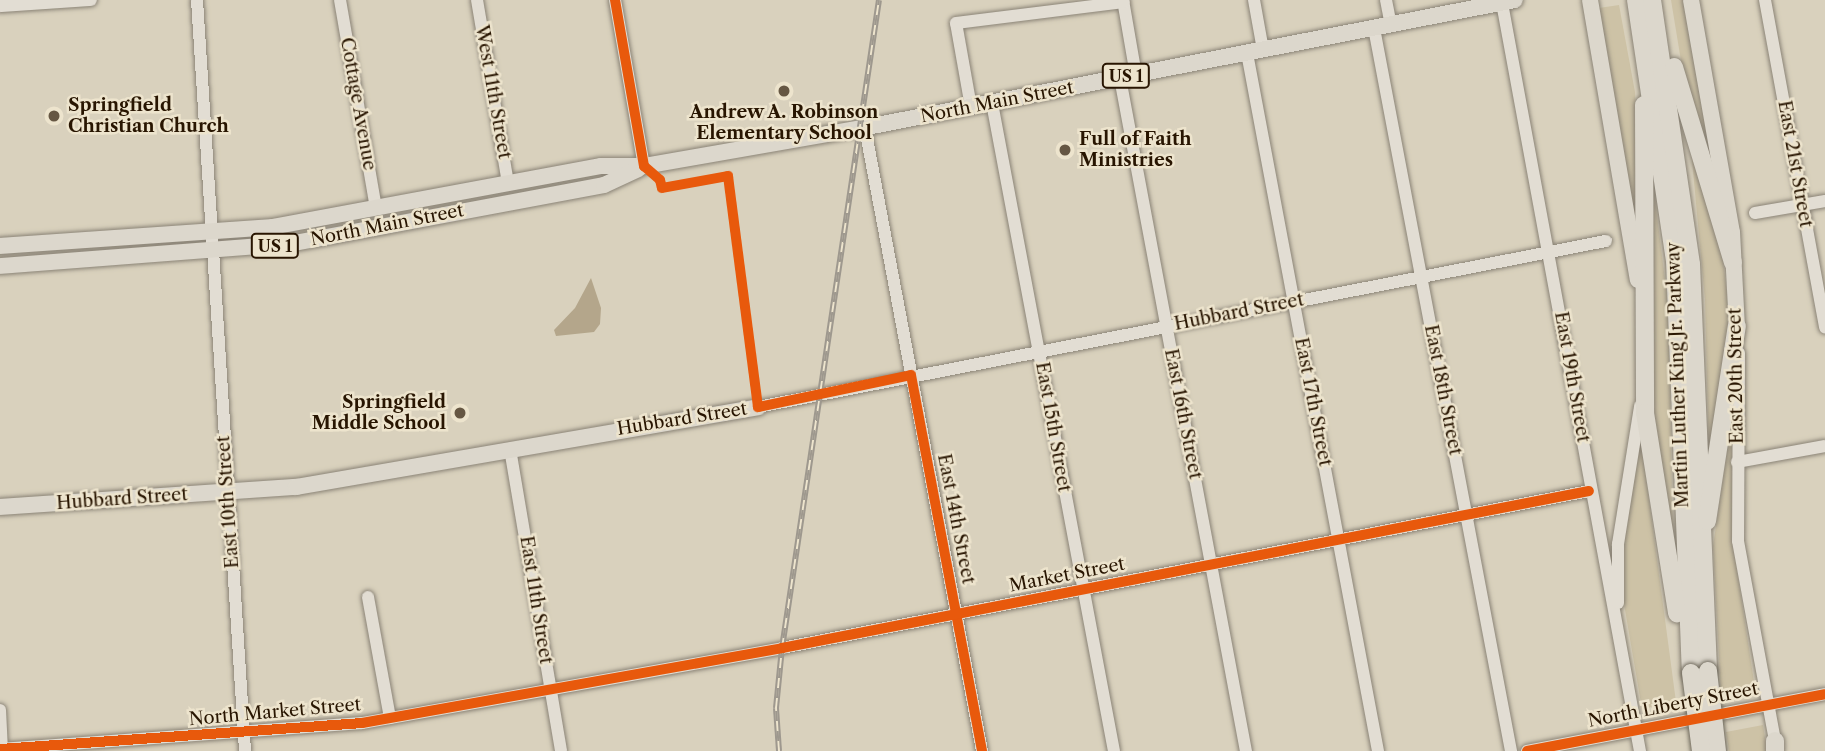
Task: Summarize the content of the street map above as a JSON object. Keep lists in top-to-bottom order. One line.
{"streets":{"highway":["Martin Luther King Jr. Parkway"],"main road":["US 1","North Main Street","Hubbard Street","East 20th Street"],"street":["West 11th Street","Cottage Avenue","East 21st Street","East 19th Street","East 18th Street","East 17th Street","East 16th Street","East 15th Street","East 10th Street","East 14th Street","Market Street","East 11th Street","North Liberty Street","North Market Street"]},"crossings":[["West 11th Street","North Main Street"],["North Main Street","Cottage Avenue"],["North Main Street","East 19th Street"],["North Main Street","East 18th Street"],["North Main Street","East 17th Street"],["North Main Street","East 16th Street"],["North Main Street","East 15th Street"],["North Main Street","East 10th Street"],["North Main Street","East 14th Street"],["Hubbard Street","East 19th Street"],["Hubbard Street","East 18th Street"],["Hubbard Street","East 17th Street"],["Hubbard Street","East 16th Street"],["Hubbard Street","East 15th Street"],["Hubbard Street","East 10th Street"],["Hubbard Street","East 14th Street"],["Hubbard Street","East 11th Street"],["East 20th Street","North Liberty Street"],["East 19th Street","Market Street"],["East 19th Street","North Liberty Street"],["East 18th Street","Market Street"],["East 17th Street","Market Street"],["East 16th Street","Market Street"],["East 15th Street","Market Street"],["East 10th Street","North Market Street"],["East 14th Street","Market Street"],["Market Street","East 11th Street"],["Market Street","North Market Street"],["East 11th Street","North Market Street"]],"places":["Andrew A. Robinson Elementary School","Springfield Christian Church","Full of Faith Ministries","Springfield Middle School"]}
